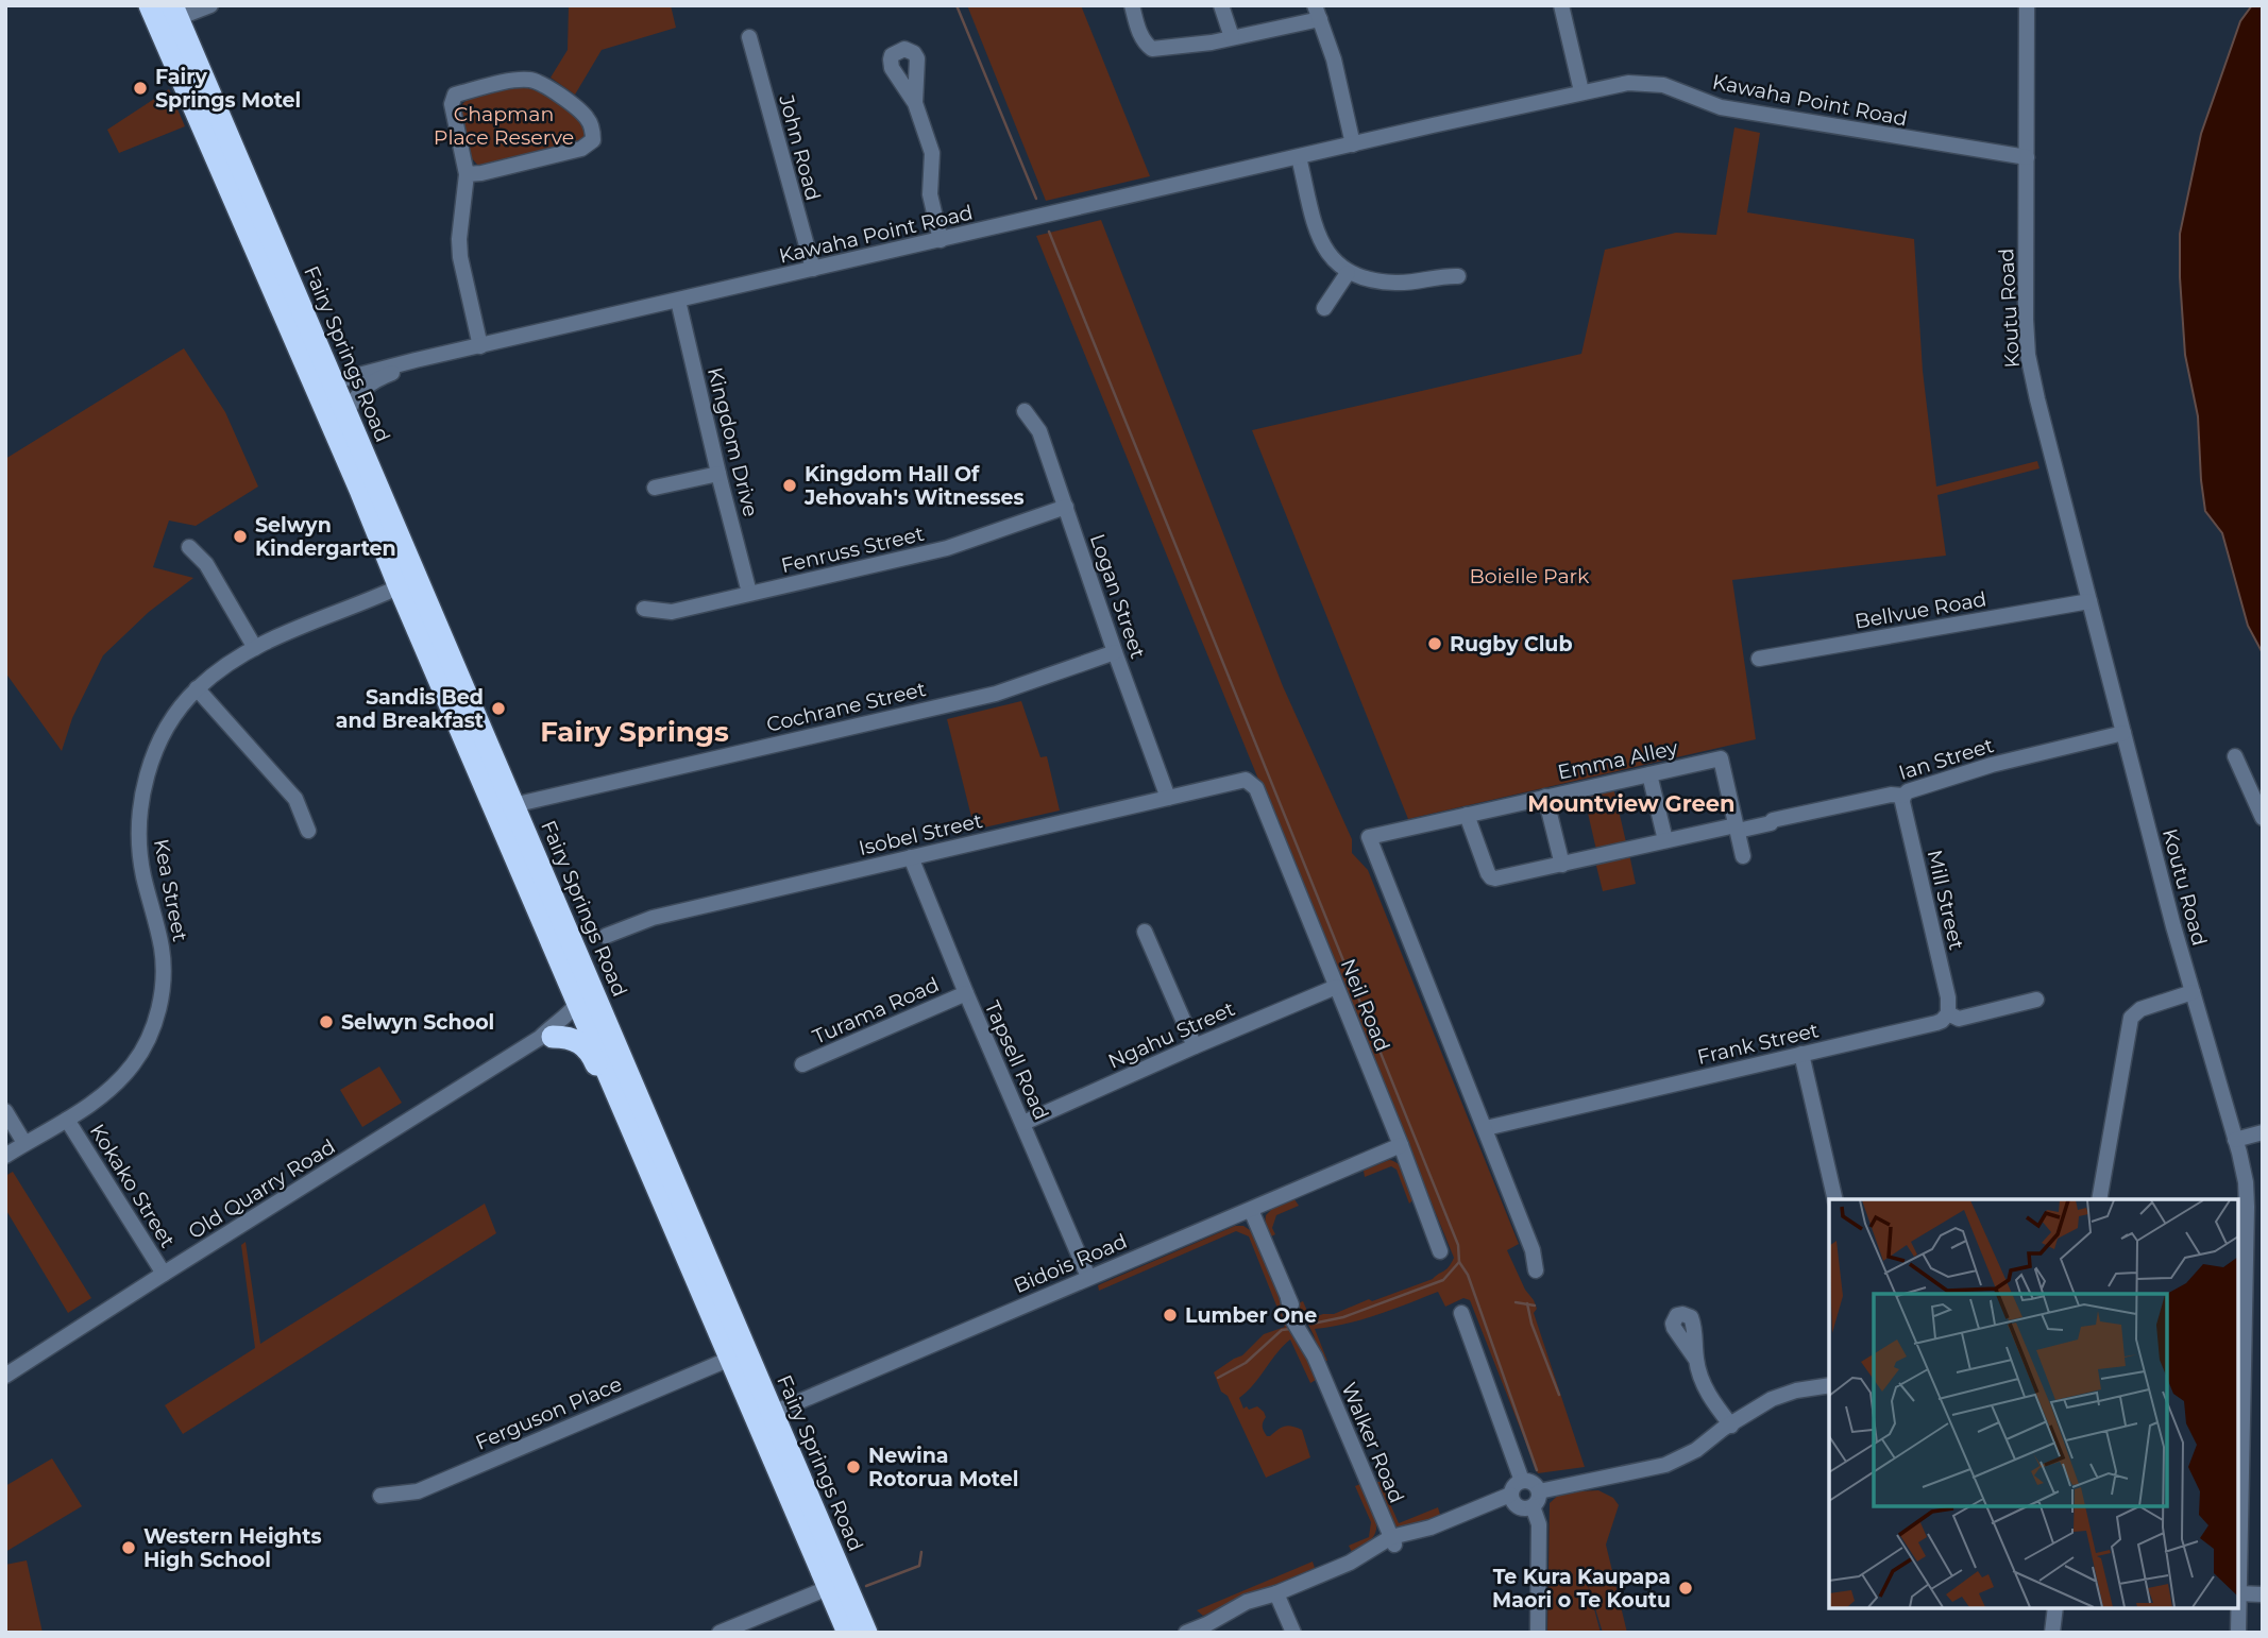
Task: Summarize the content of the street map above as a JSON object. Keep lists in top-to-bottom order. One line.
{"streets":{"highway":["Fairy Springs Road"],"street":["Kawaha Point Road","John Road","Koutu Road","Kingdom Drive","Fenruss Street","Logan Street","Bellvue Road","Cochrane Street","Ian Street","Emma Alley","Isobel Street","Kea Street","Mill Street","Neil Road","Turama Road","Ngahu Street","Frank Street","Tapsell Road","Kokako Street","Old Quarry Road","Bidois Road","Ferguson Place","Walker Road"]},"crossings":[["Kawaha Point Road","John Road"],["Kawaha Point Road","Koutu Road"],["Kawaha Point Road","Fairy Springs Road"],["Kawaha Point Road","Kingdom Drive"],["Koutu Road","Bellvue Road"],["Koutu Road","Ian Street"],["Fairy Springs Road","Cochrane Street"],["Fairy Springs Road","Kea Street"],["Fairy Springs Road","Old Quarry Road"],["Fairy Springs Road","Bidois Road"],["Fairy Springs Road","Ferguson Place"],["Kingdom Drive","Fenruss Street"],["Fenruss Street","Logan Street"],["Logan Street","Cochrane Street"],["Logan Street","Isobel Street"],["Ian Street","Emma Alley"],["Ian Street","Mill Street"],["Emma Alley","Frank Street"],["Isobel Street","Neil Road"],["Isobel Street","Tapsell Road"],["Kea Street","Kokako Street"],["Mill Street","Frank Street"],["Neil Road","Ngahu Street"],["Neil Road","Bidois Road"],["Turama Road","Tapsell Road"],["Ngahu Street","Tapsell Road"],["Tapsell Road","Bidois Road"],["Kokako Street","Old Quarry Road"],["Bidois Road","Walker Road"]],"districts":["Fairy Springs","Mountview Green"],"parks":["Chapman Place Reserve","Boielle Park"],"places":["Fairy Springs Motel","Kingdom Hall Of Jehovah's Witnesses","Selwyn Kindergarten","Rugby Club","Sandis Bed and Breakfast","Selwyn School","Lumber One","Newina Rotorua Motel","Western Heights High School","Te Kura Kaupapa Maori o Te Koutu"]}
